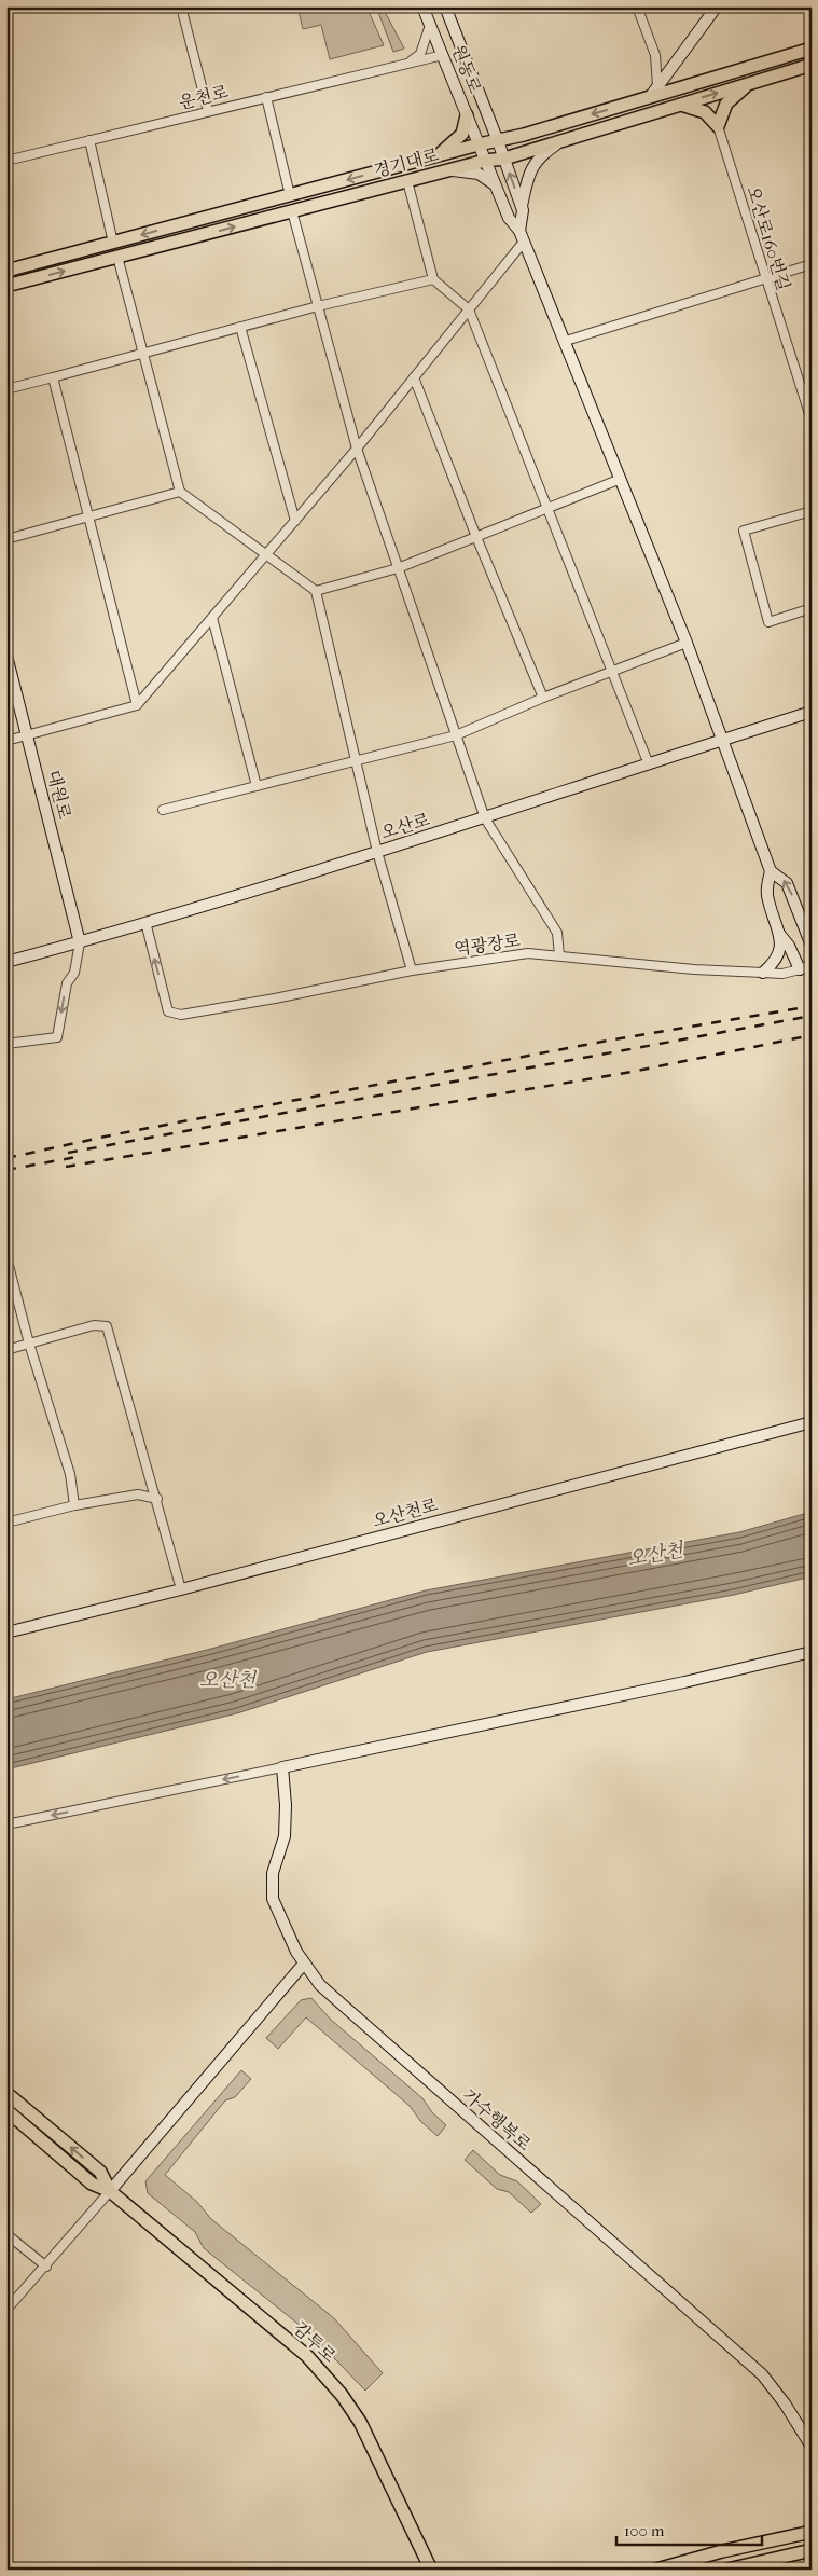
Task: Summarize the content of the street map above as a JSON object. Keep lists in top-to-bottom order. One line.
{"streets":{"main road":["경기대로","감투로"],"street":["원동로","운천로","오산로160번길","대원로","오산로","역광장로","오산천로","가수행복로"]},"crossings":[["원동로","운천로"],["원동로","경기대로"],["대원로","오산로"],["오산로","역광장로"]],"water":["오산천"],"scale_bar":"100 m"}
